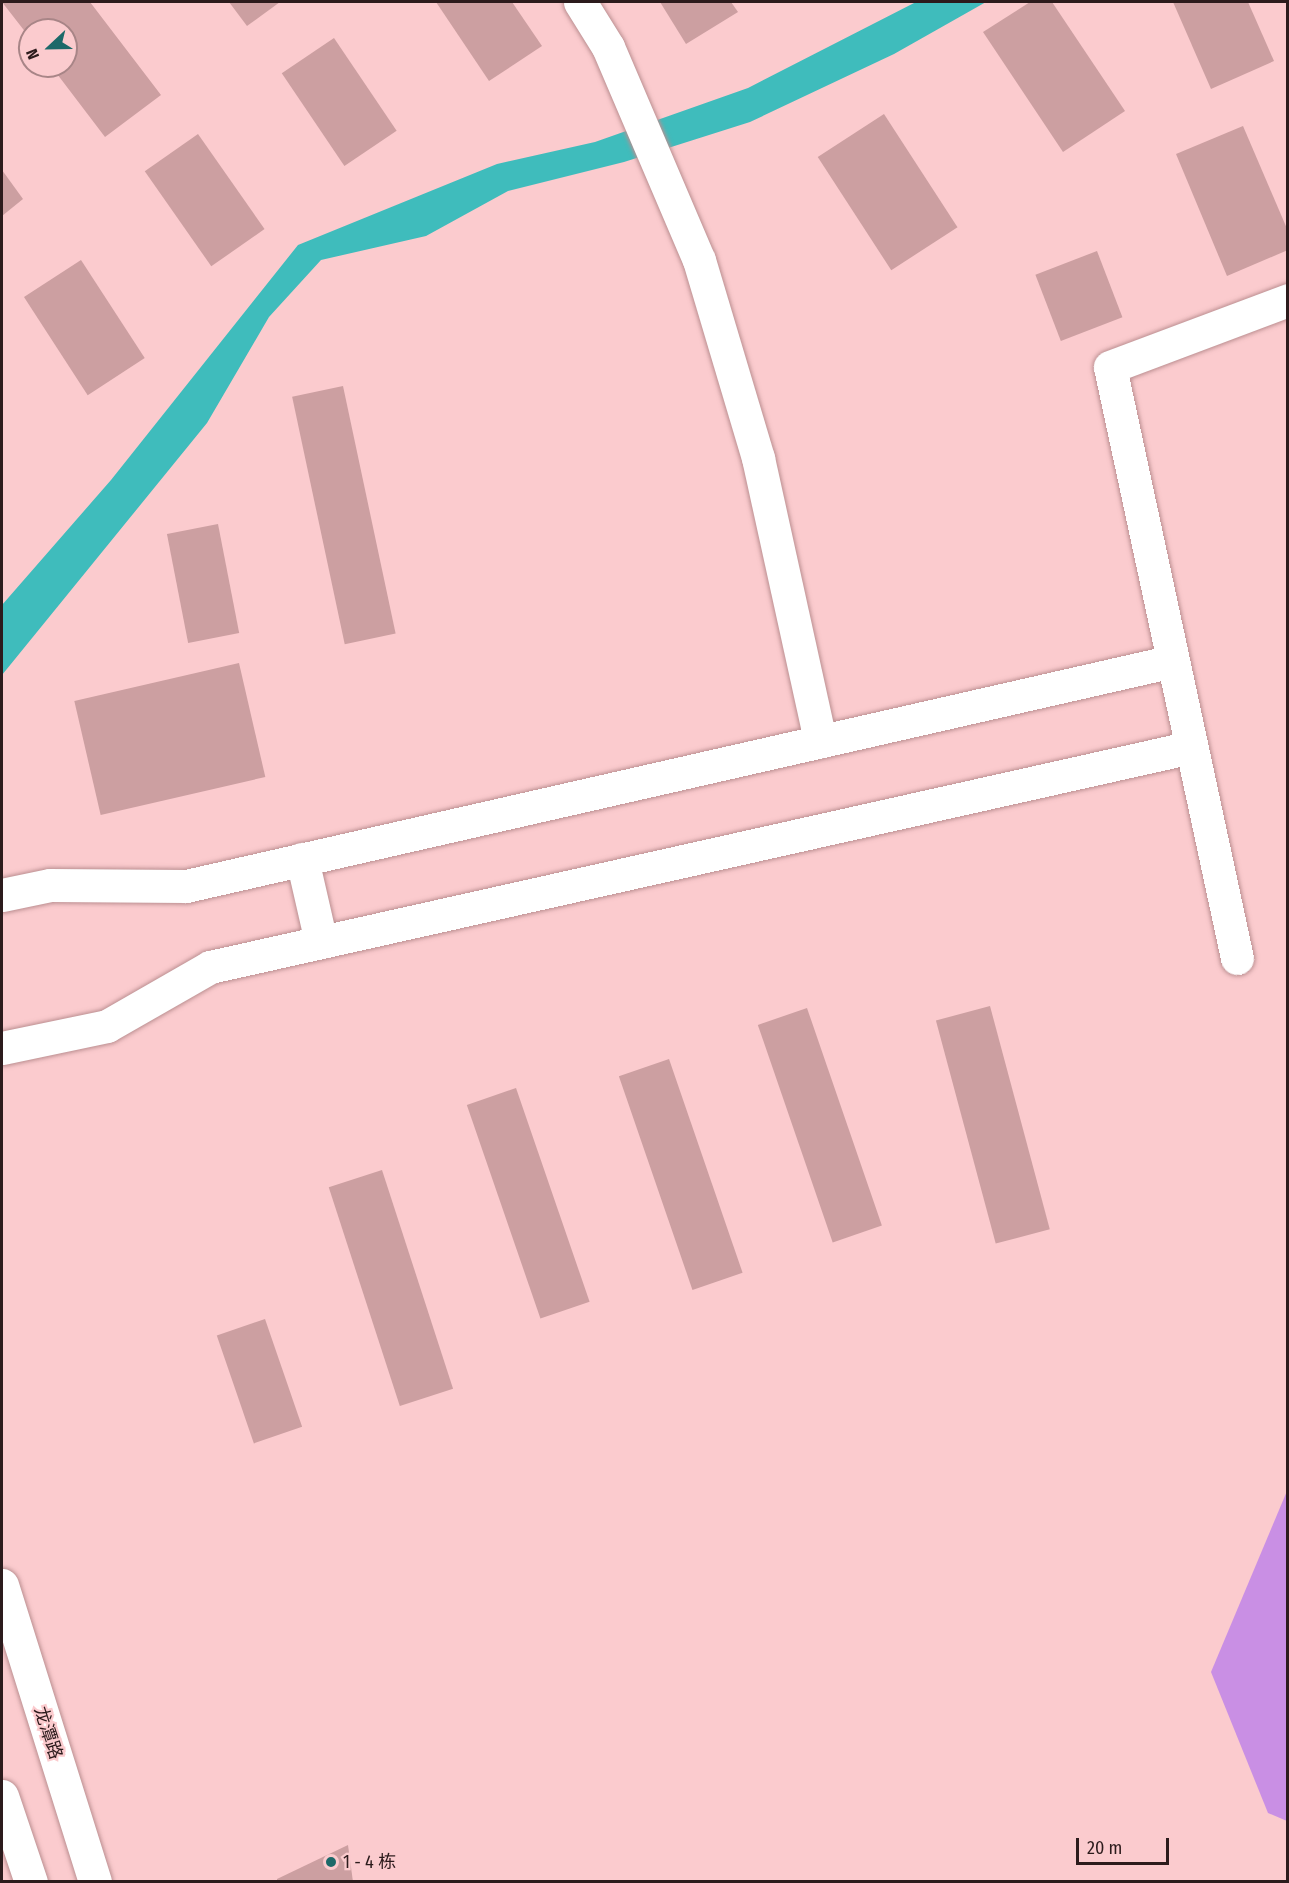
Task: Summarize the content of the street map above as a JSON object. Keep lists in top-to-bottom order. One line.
{"streets":{"street":["龙潭路"]},"places":["1 - 4 栋"],"scale_bar":"20 m","north":"left"}
